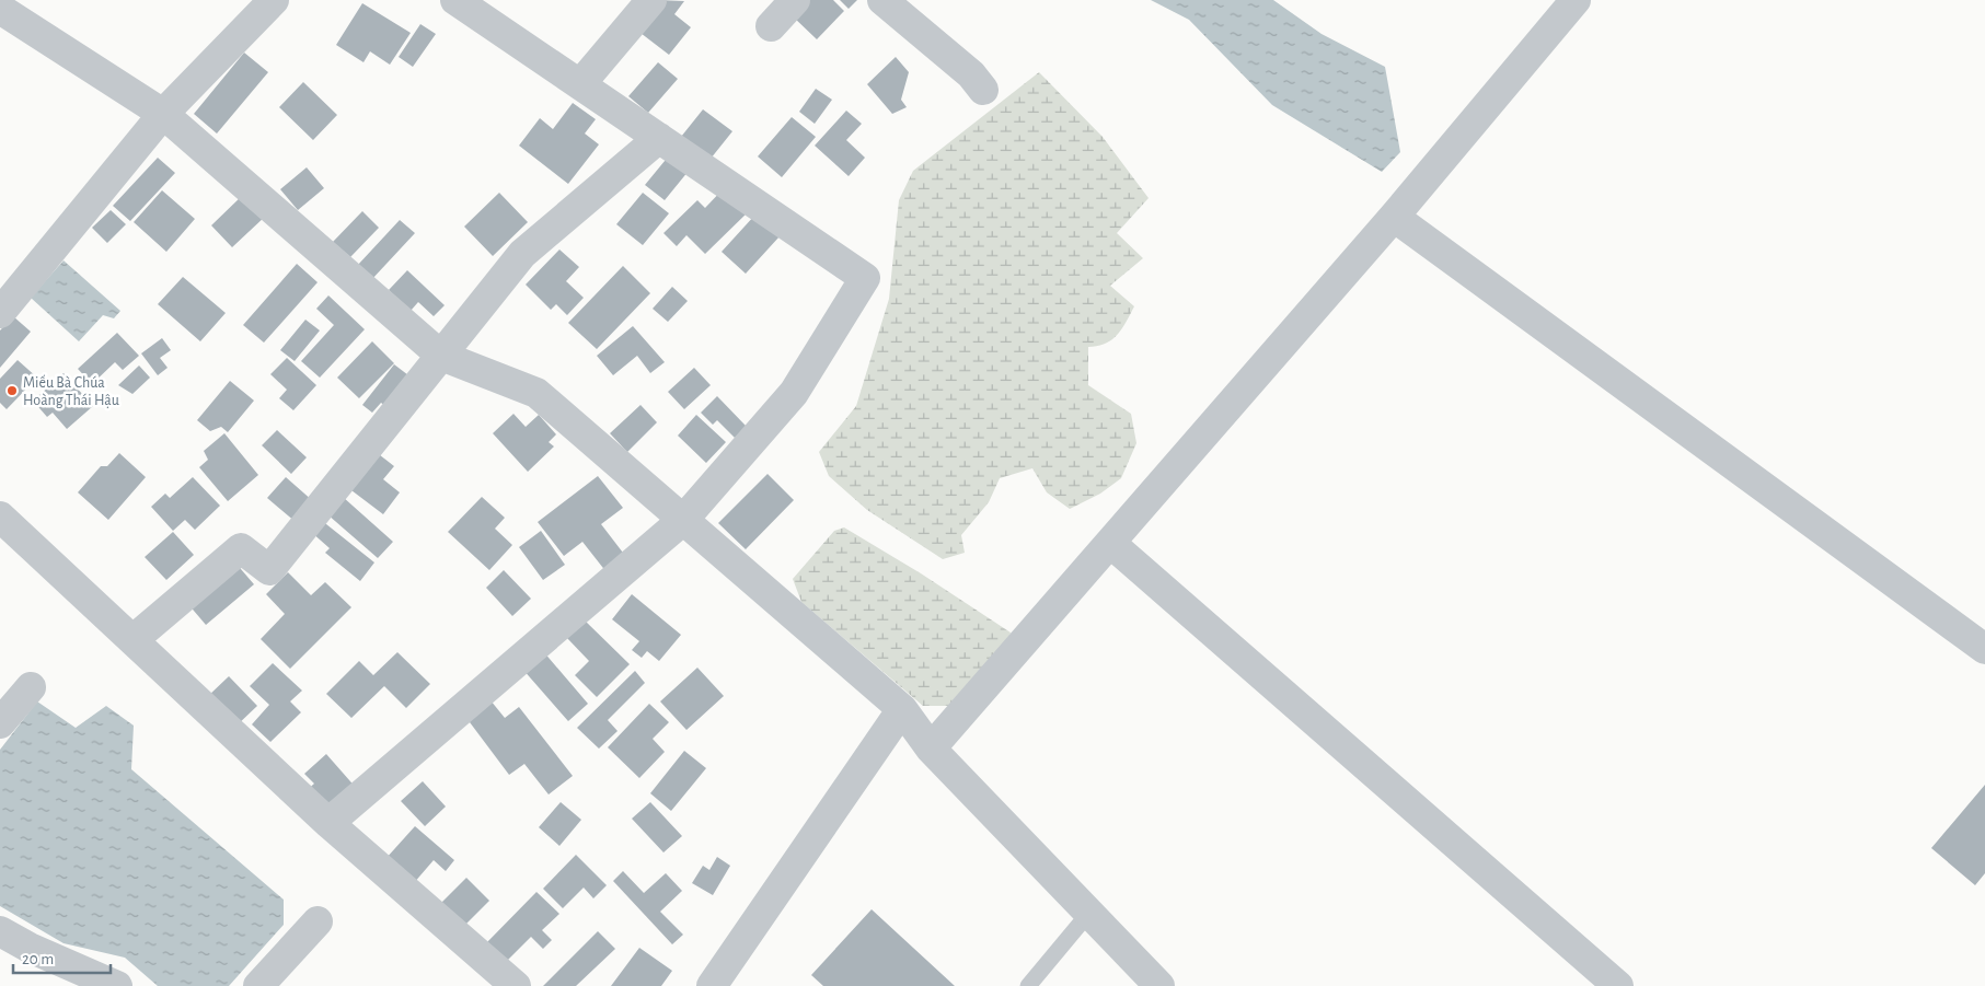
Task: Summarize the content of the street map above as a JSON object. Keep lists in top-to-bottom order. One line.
{"places":["Miếu Bà Chúa Hoàng Thái Hậu"],"scale_bar":"20 m"}
